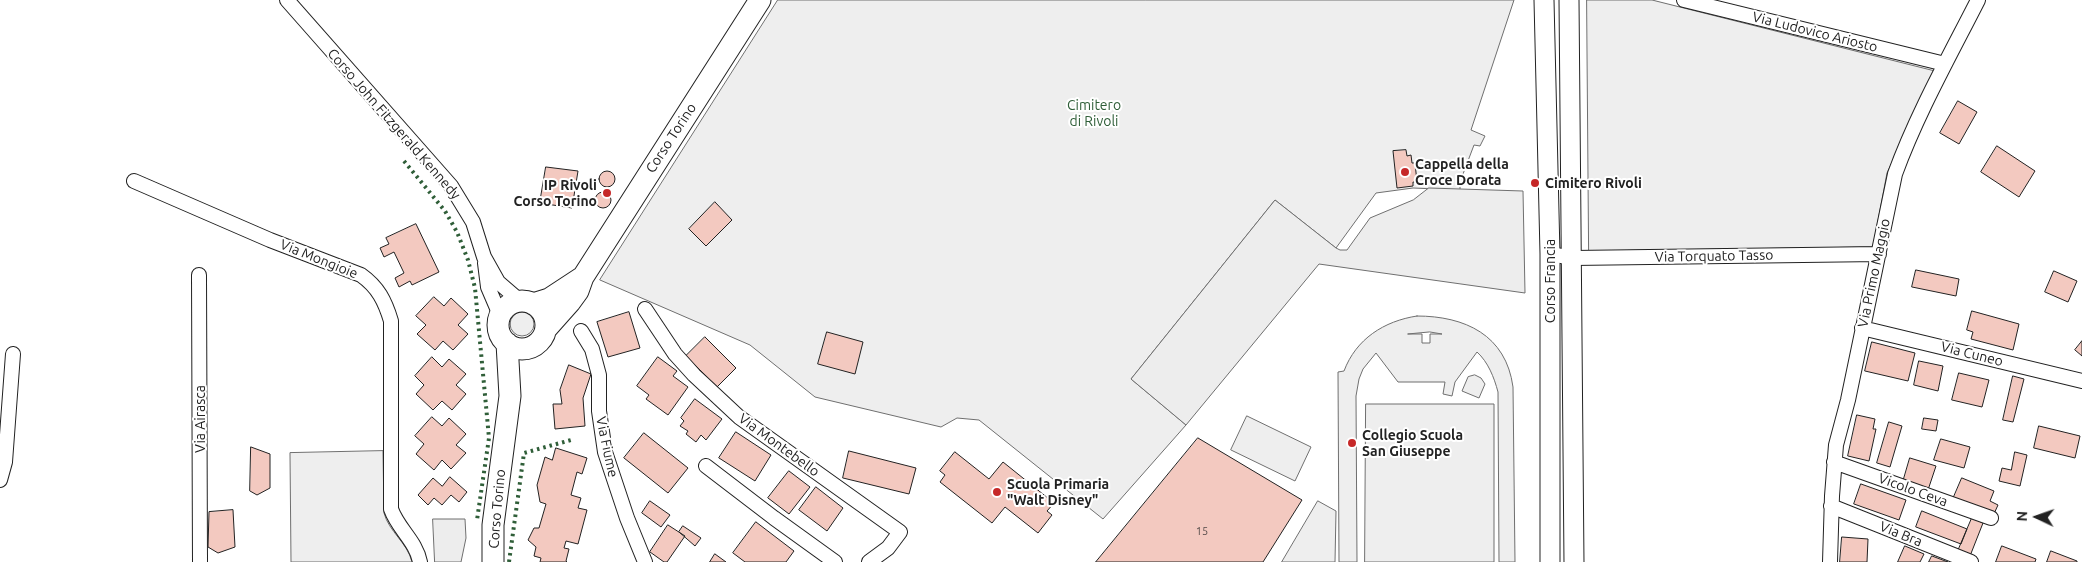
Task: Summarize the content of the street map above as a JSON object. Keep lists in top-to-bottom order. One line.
{"streets":{"main road":["Corso Torino","Corso Francia"],"street":["Via Ludovico Ariosto","Corso John Fitzgerald Kennedy","Via Torquato Tasso","Via Mongioie","Via Primo Maggio","Via Cuneo","Via Airasca","Via Montebello","Via Fiume","Vicolo Ceva","Via Bra"]},"crossings":[["Via Ludovico Ariosto","Via Primo Maggio"],["Corso John Fitzgerald Kennedy","Corso Torino"],["Via Torquato Tasso","Via Primo Maggio"],["Via Torquato Tasso","Corso Francia"],["Via Primo Maggio","Via Cuneo"],["Via Primo Maggio","Vicolo Ceva"],["Via Primo Maggio","Via Bra"]],"parks":["Cimitero di Rivoli"],"places":["Cappella della Croce Dorata","Cimitero Rivoli","IP Rivoli Corso Torino","Collegio Scuola San Giuseppe","Scuola Primaria \"Walt Disney\""],"house_numbers":["15"],"north":"left"}
